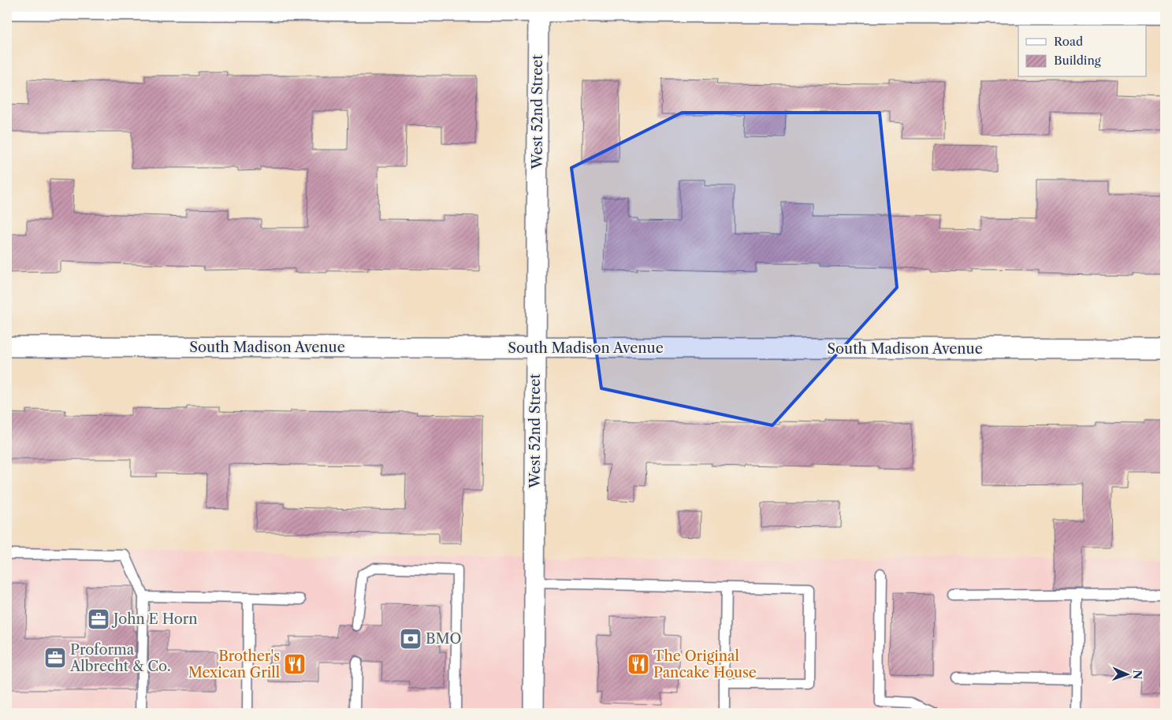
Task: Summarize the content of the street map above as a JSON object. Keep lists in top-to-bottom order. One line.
{"streets":{"street":["West 52nd Street","South Madison Avenue"]},"crossings":[["West 52nd Street","South Madison Avenue"]],"places":{"office":["John E Horn","Proforma Albrecht & Co."],"bank":["BMO"],"restaurant":["Brother's Mexican Grill","The Original Pancake House"]},"legend":["Road","Building"],"north":"right"}
